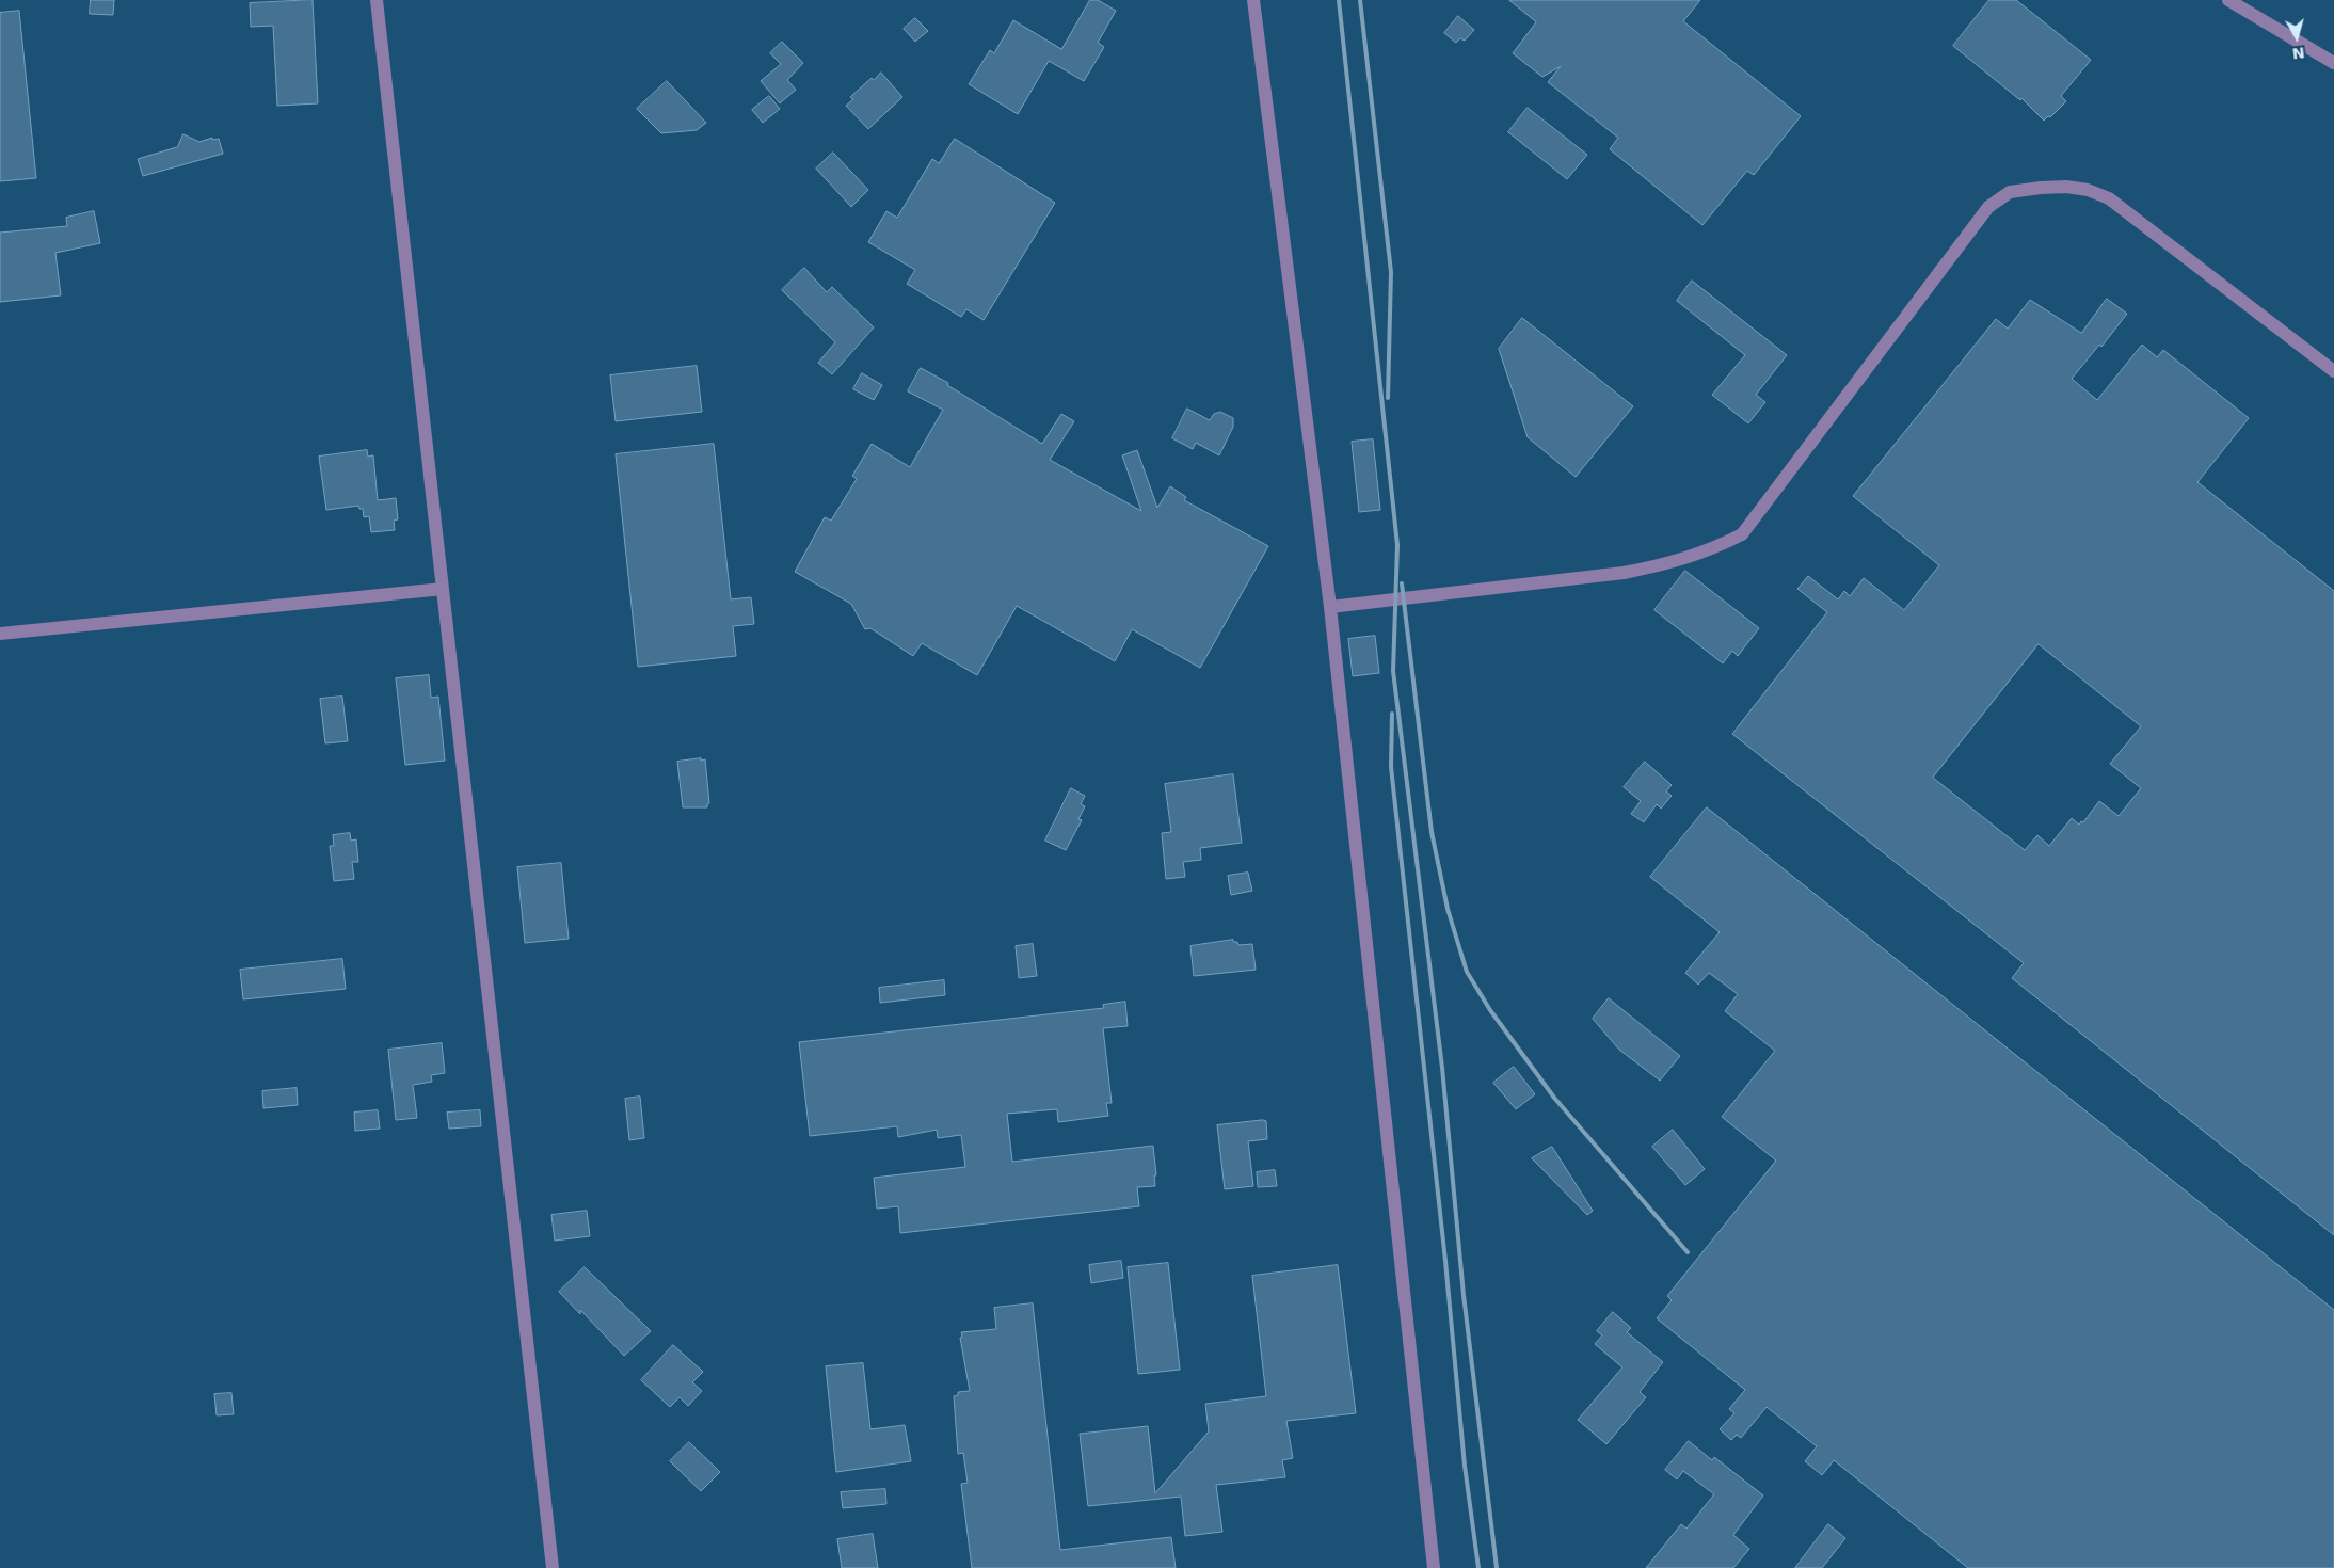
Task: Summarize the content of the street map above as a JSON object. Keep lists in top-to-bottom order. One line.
{"north":"bottom"}
